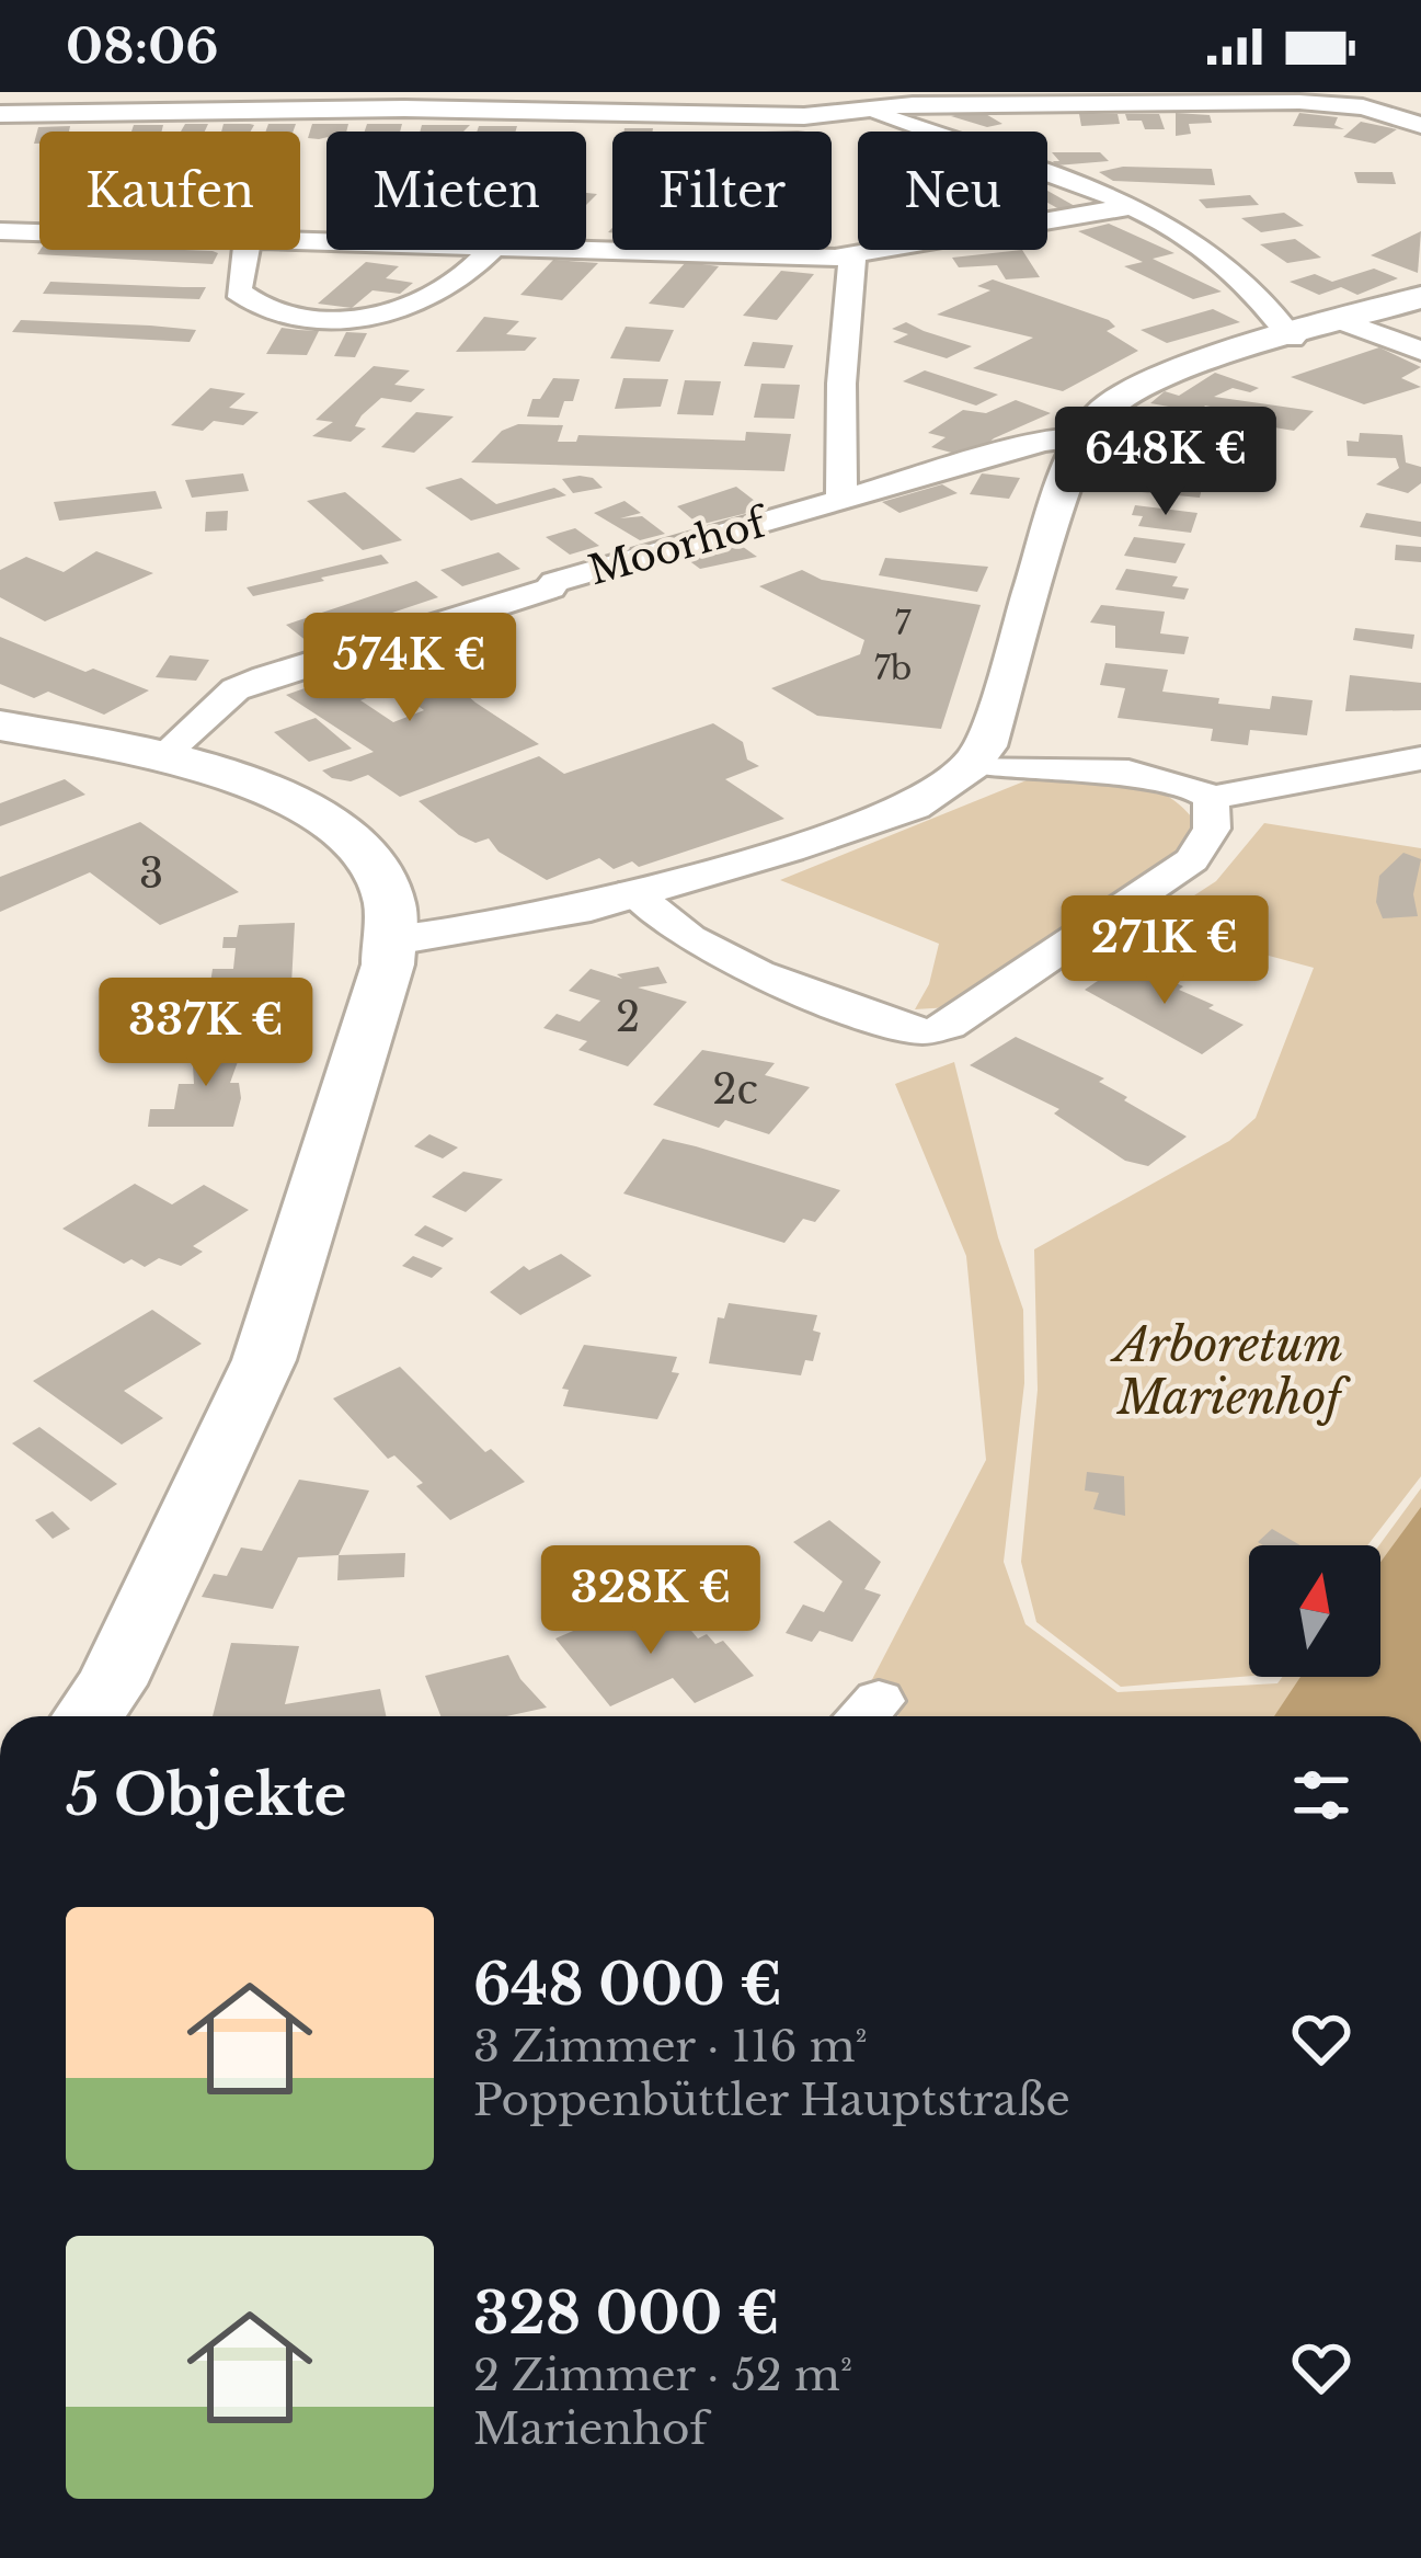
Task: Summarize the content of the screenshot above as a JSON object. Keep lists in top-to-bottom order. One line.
{"streets":{"street":["Moorhof"]},"parks":["Arboretum Marienhof"],"house_numbers":["7","7b","3","2","2c"],"north":"top","page":{"status":"08:06","chip":["Kaufen","Mieten","Filter","Neu"],"price":["648K €","574K €","271K €","337K €","328K €"],"heading":"5 Objekte","list":[{"name":"648 000 €","note":"3 Zimmer · 116 m² · Poppenbüttler Hauptstraße"},{"name":"328 000 €","note":"2 Zimmer · 52 m² · Marienhof"}]}}
